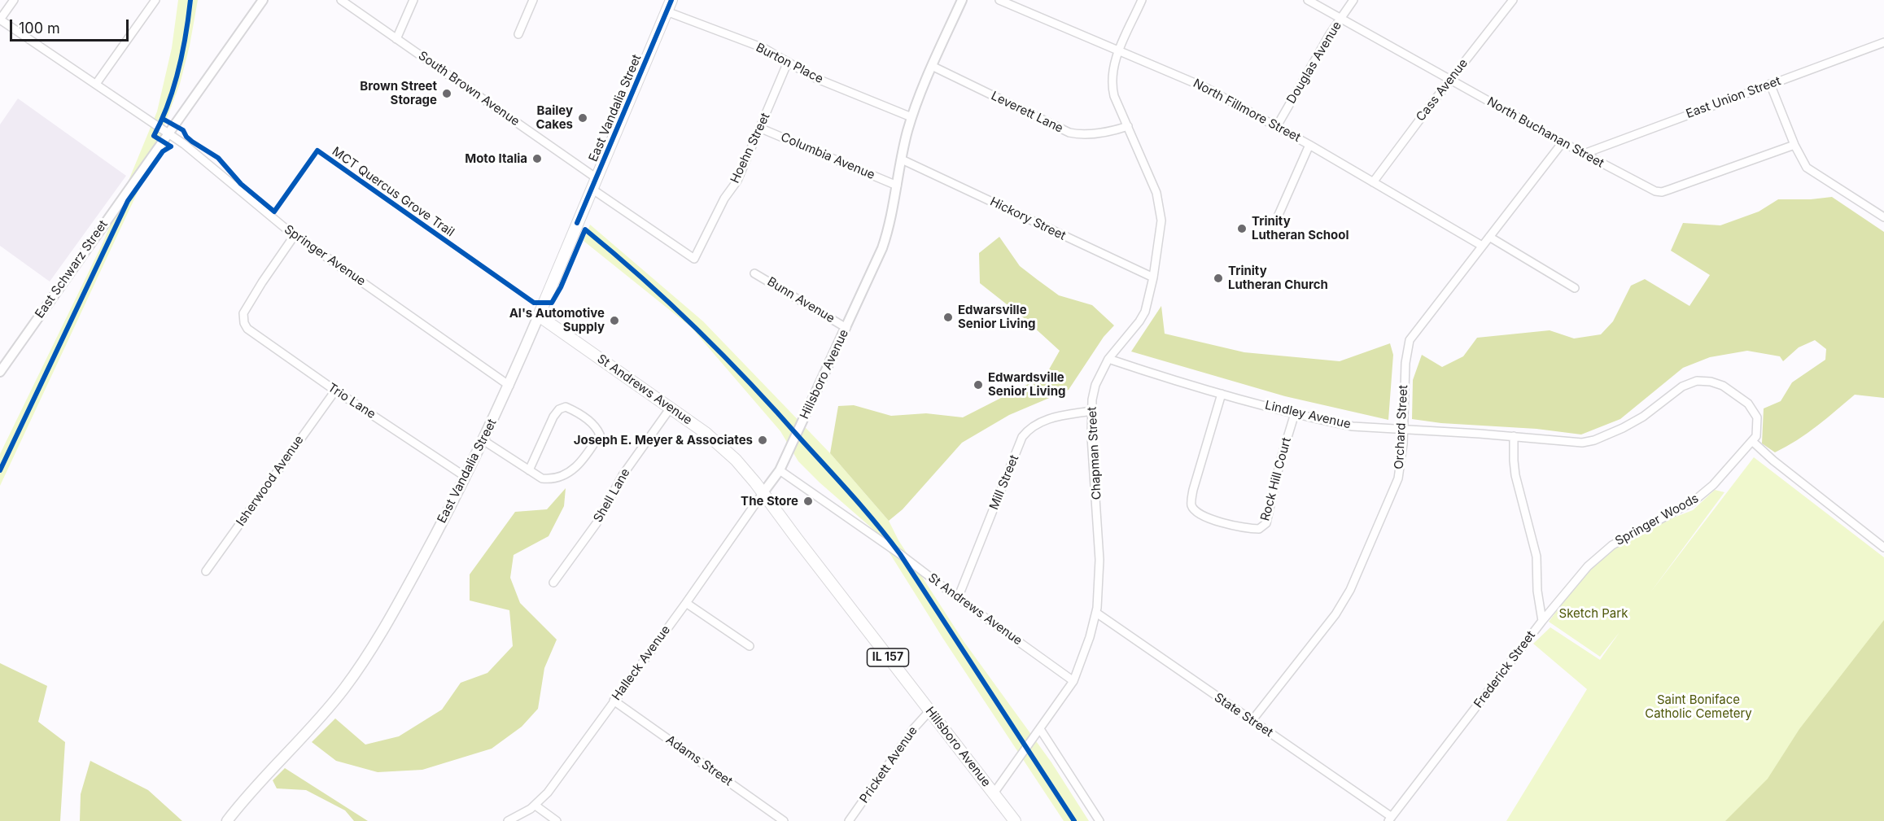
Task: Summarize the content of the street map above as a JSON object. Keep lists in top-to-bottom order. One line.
{"streets":{"main road":["East Vandalia Street","Hillsboro Avenue","St Andrews Avenue","IL 157"],"street":["Douglas Avenue","Burton Place","South Brown Avenue","Cass Avenue","East Union Street","North Fillmore Street","Leverett Lane","North Buchanan Street","Hoehn Street","Columbia Avenue","Hickory Street","Springer Avenue","East Schwarz Street","Bunn Avenue","Trio Lane","Lindley Avenue","Orchard Street","Chapman Street","Rock Hill Court","Isherwood Avenue","Mill Street","Shell Lane","Springer Woods","Halleck Avenue","Frederick Street","State Street","Adams Street","Prickett Avenue"],"cycle path":["MCT Quercus Grove Trail"]},"crossings":[["Douglas Avenue","North Fillmore Street"],["Douglas Avenue","North Buchanan Street"],["Burton Place","East Vandalia Street"],["Burton Place","Hoehn Street"],["Burton Place","Hillsboro Avenue"],["South Brown Avenue","East Vandalia Street"],["Cass Avenue","North Fillmore Street"],["Cass Avenue","North Buchanan Street"],["East Union Street","North Buchanan Street"],["East Vandalia Street","Hoehn Street"],["East Vandalia Street","Springer Avenue"],["East Vandalia Street","St Andrews Avenue"],["East Vandalia Street","Trio Lane"],["North Fillmore Street","Orchard Street"],["North Fillmore Street","Chapman Street"],["Leverett Lane","Hillsboro Avenue"],["Leverett Lane","Chapman Street"],["North Buchanan Street","Orchard Street"],["Hoehn Street","Columbia Avenue"],["Columbia Avenue","Hillsboro Avenue"],["Hickory Street","Hillsboro Avenue"],["Hickory Street","Chapman Street"],["Springer Avenue","East Schwarz Street"],["Springer Avenue","Trio Lane"],["Bunn Avenue","Hillsboro Avenue"],["Hillsboro Avenue","St Andrews Avenue"],["Hillsboro Avenue","Chapman Street"],["Hillsboro Avenue","Halleck Avenue"],["Hillsboro Avenue","Prickett Avenue"],["St Andrews Avenue","Chapman Street"],["St Andrews Avenue","Mill Street"],["St Andrews Avenue","Shell Lane"],["St Andrews Avenue","Halleck Avenue"],["Trio Lane","Isherwood Avenue"],["Lindley Avenue","Orchard Street"],["Lindley Avenue","Chapman Street"],["Lindley Avenue","Rock Hill Court"],["Lindley Avenue","Frederick Street"],["Orchard Street","State Street"],["Chapman Street","Mill Street"],["Chapman Street","State Street"],["Springer Woods","Frederick Street"],["Halleck Avenue","Adams Street"],["Frederick Street","State Street"]],"parks":["Sketch Park","Saint Boniface Catholic Cemetery"],"places":["Brown Street Storage","Bailey Cakes","Moto Italia","Trinity Lutheran School","Trinity Lutheran Church","Edwarsville Senior Living","Al's Automotive Supply","Edwardsville Senior Living","Joseph E. Meyer & Associates","The Store"],"scale_bar":"100 m"}
